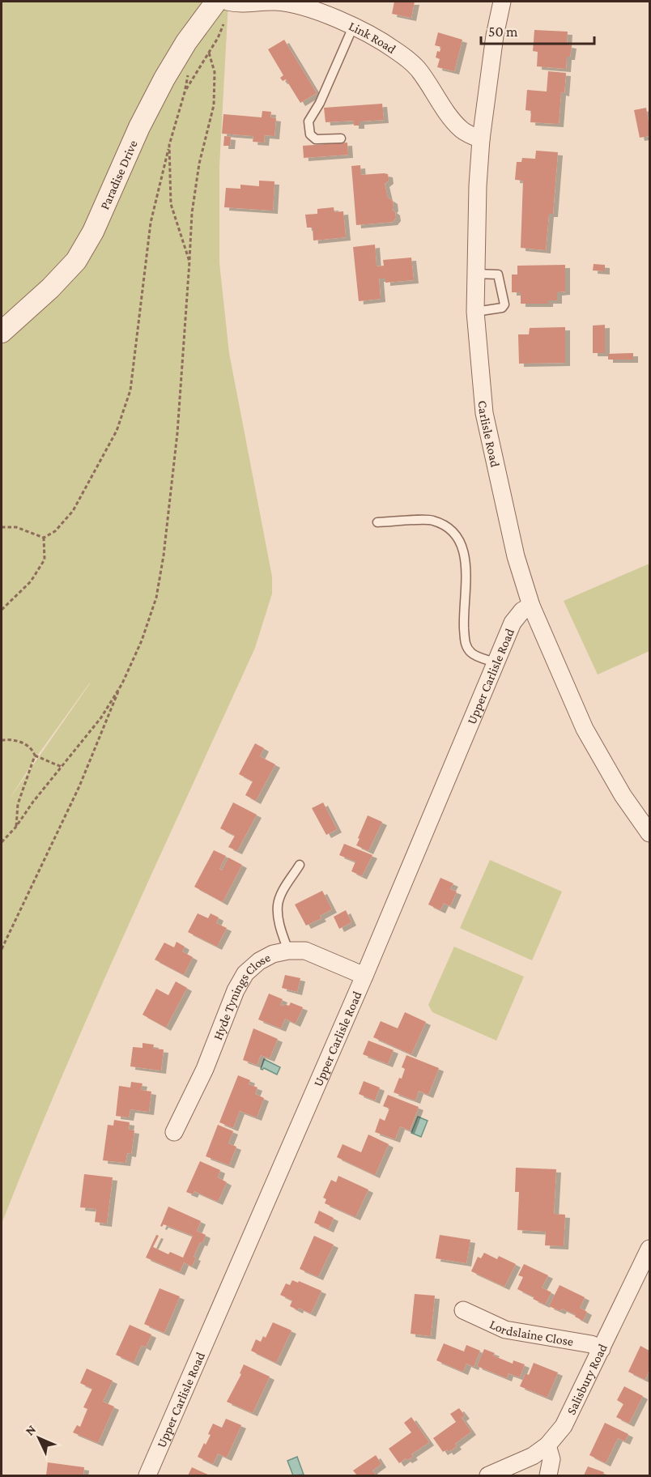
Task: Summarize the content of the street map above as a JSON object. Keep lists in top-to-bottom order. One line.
{"streets":{"street":["Link Road","Paradise Drive","Carlisle Road","Upper Carlisle Road","Hyde Tynings Close","Lordslaine Close","Salisbury Road"]},"crossings":[["Link Road","Paradise Drive"],["Link Road","Carlisle Road"],["Carlisle Road","Upper Carlisle Road"],["Upper Carlisle Road","Hyde Tynings Close"],["Lordslaine Close","Salisbury Road"]],"scale_bar":"50 m","north":"top left"}
